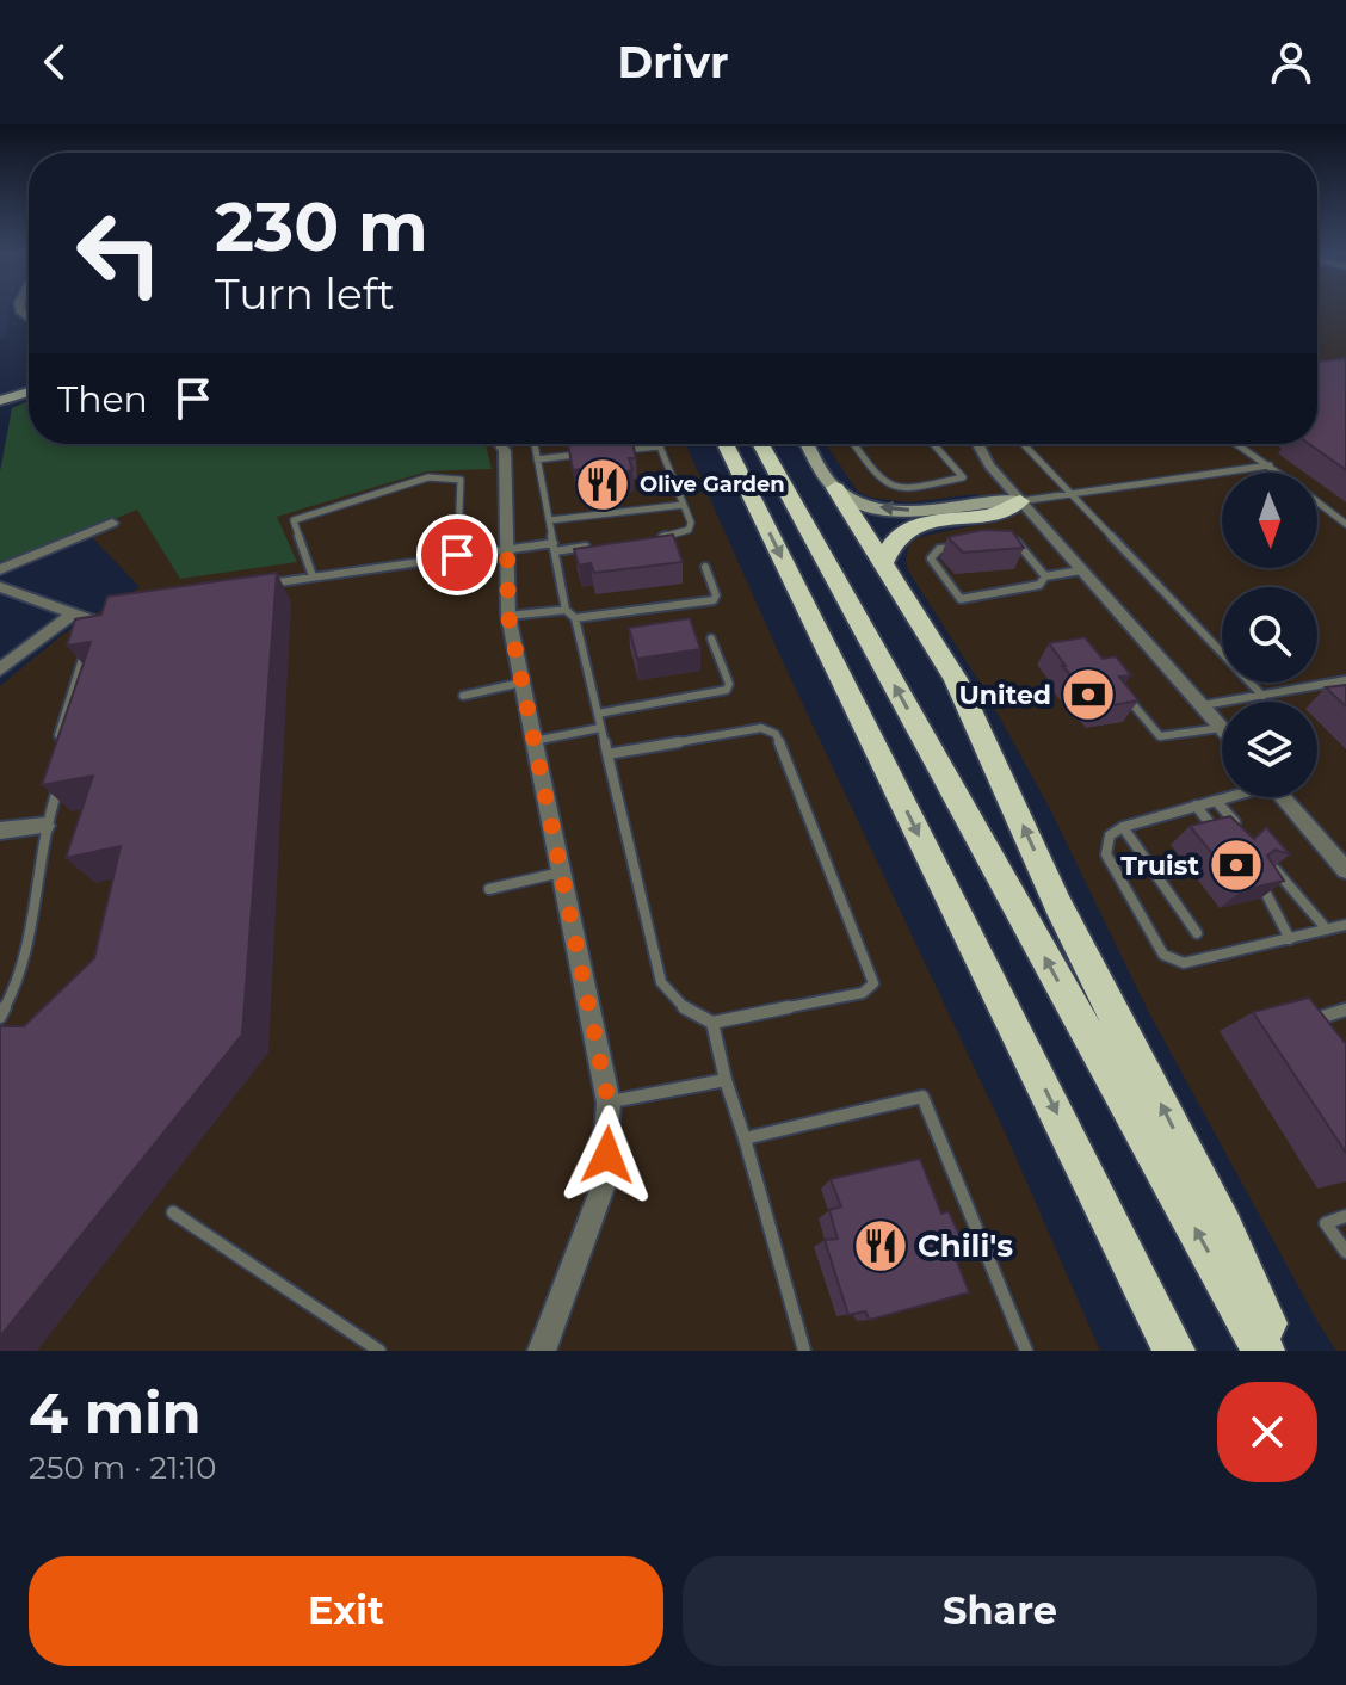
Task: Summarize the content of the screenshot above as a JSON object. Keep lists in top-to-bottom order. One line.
{"places":{"restaurant":["Olive Garden","Chili's"],"bank":["United","Truist"]},"north":"bottom","page":{"header":"Drivr","turn":["230 m","Turn left"],"then":"Then","heading":["4 min","250 m · 21:10"],"buttons":["Exit","Share"]}}
